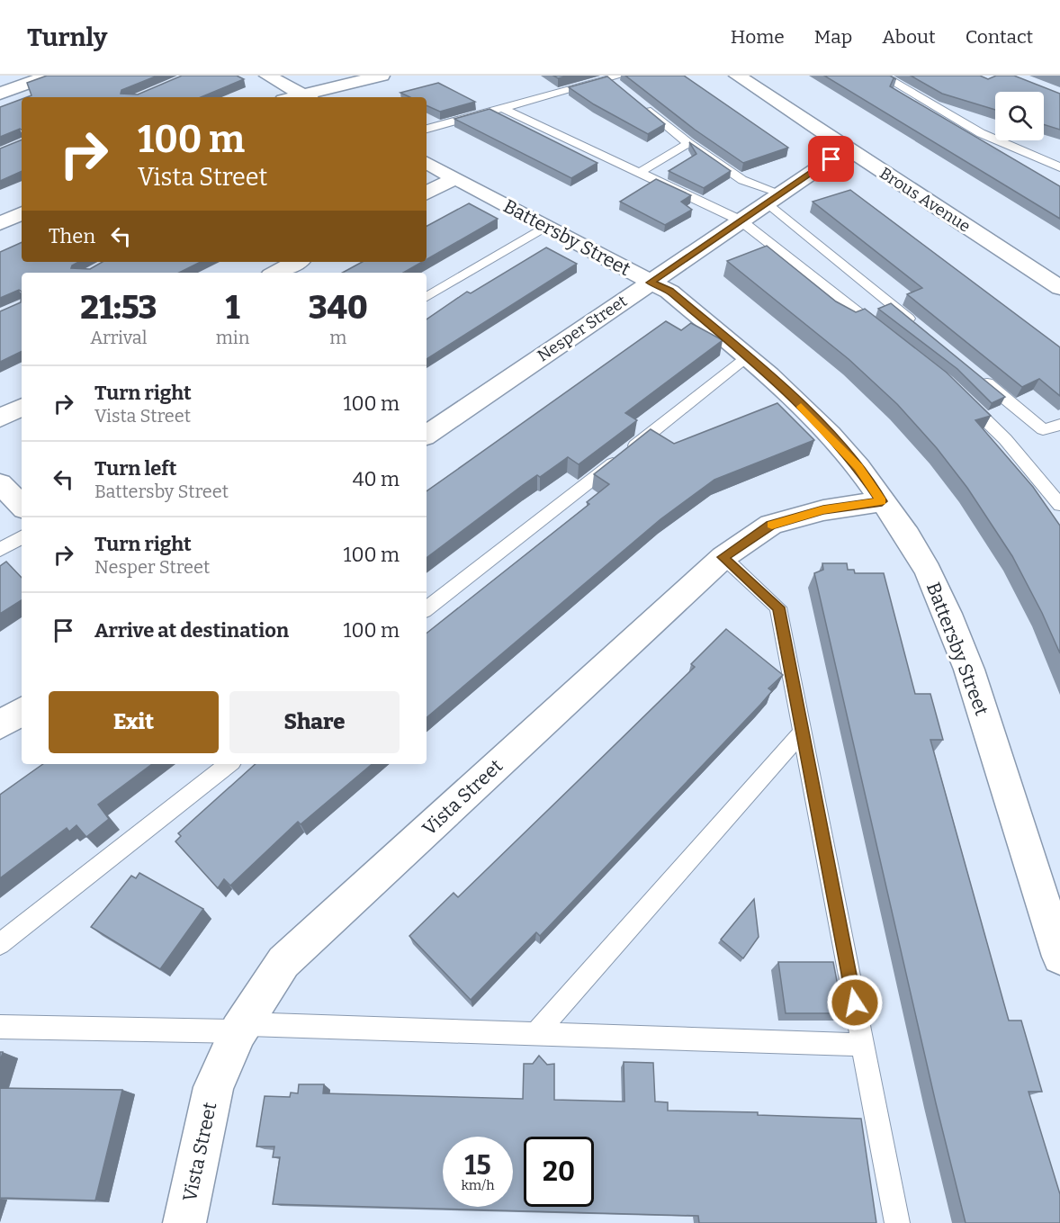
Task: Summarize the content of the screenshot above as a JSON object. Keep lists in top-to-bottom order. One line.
{"streets":{"street":["Brous Avenue","Battersby Street","Nesper Street","Vista Street"]},"crossings":[["Brous Avenue","Nesper Street"],["Battersby Street","Nesper Street"],["Battersby Street","Vista Street"]],"page":{"header":"Turnly","nav":["Home","Map","About","Contact"],"turn":["100 m","Vista Street"],"then":"Then","eta":["21:53","Arrival","1","min","340","m"],"list":[{"name":"Turn right","note":"Vista Street","value":"100 m"},{"name":"Turn left","note":"Battersby Street","value":"40 m"},{"name":"Turn right","note":"Nesper Street","value":"100 m"},{"name":"Arrive at destination","value":"100 m"}],"buttons":["Exit","Share"],"speed":"15 km/h","limit":"20"}}
